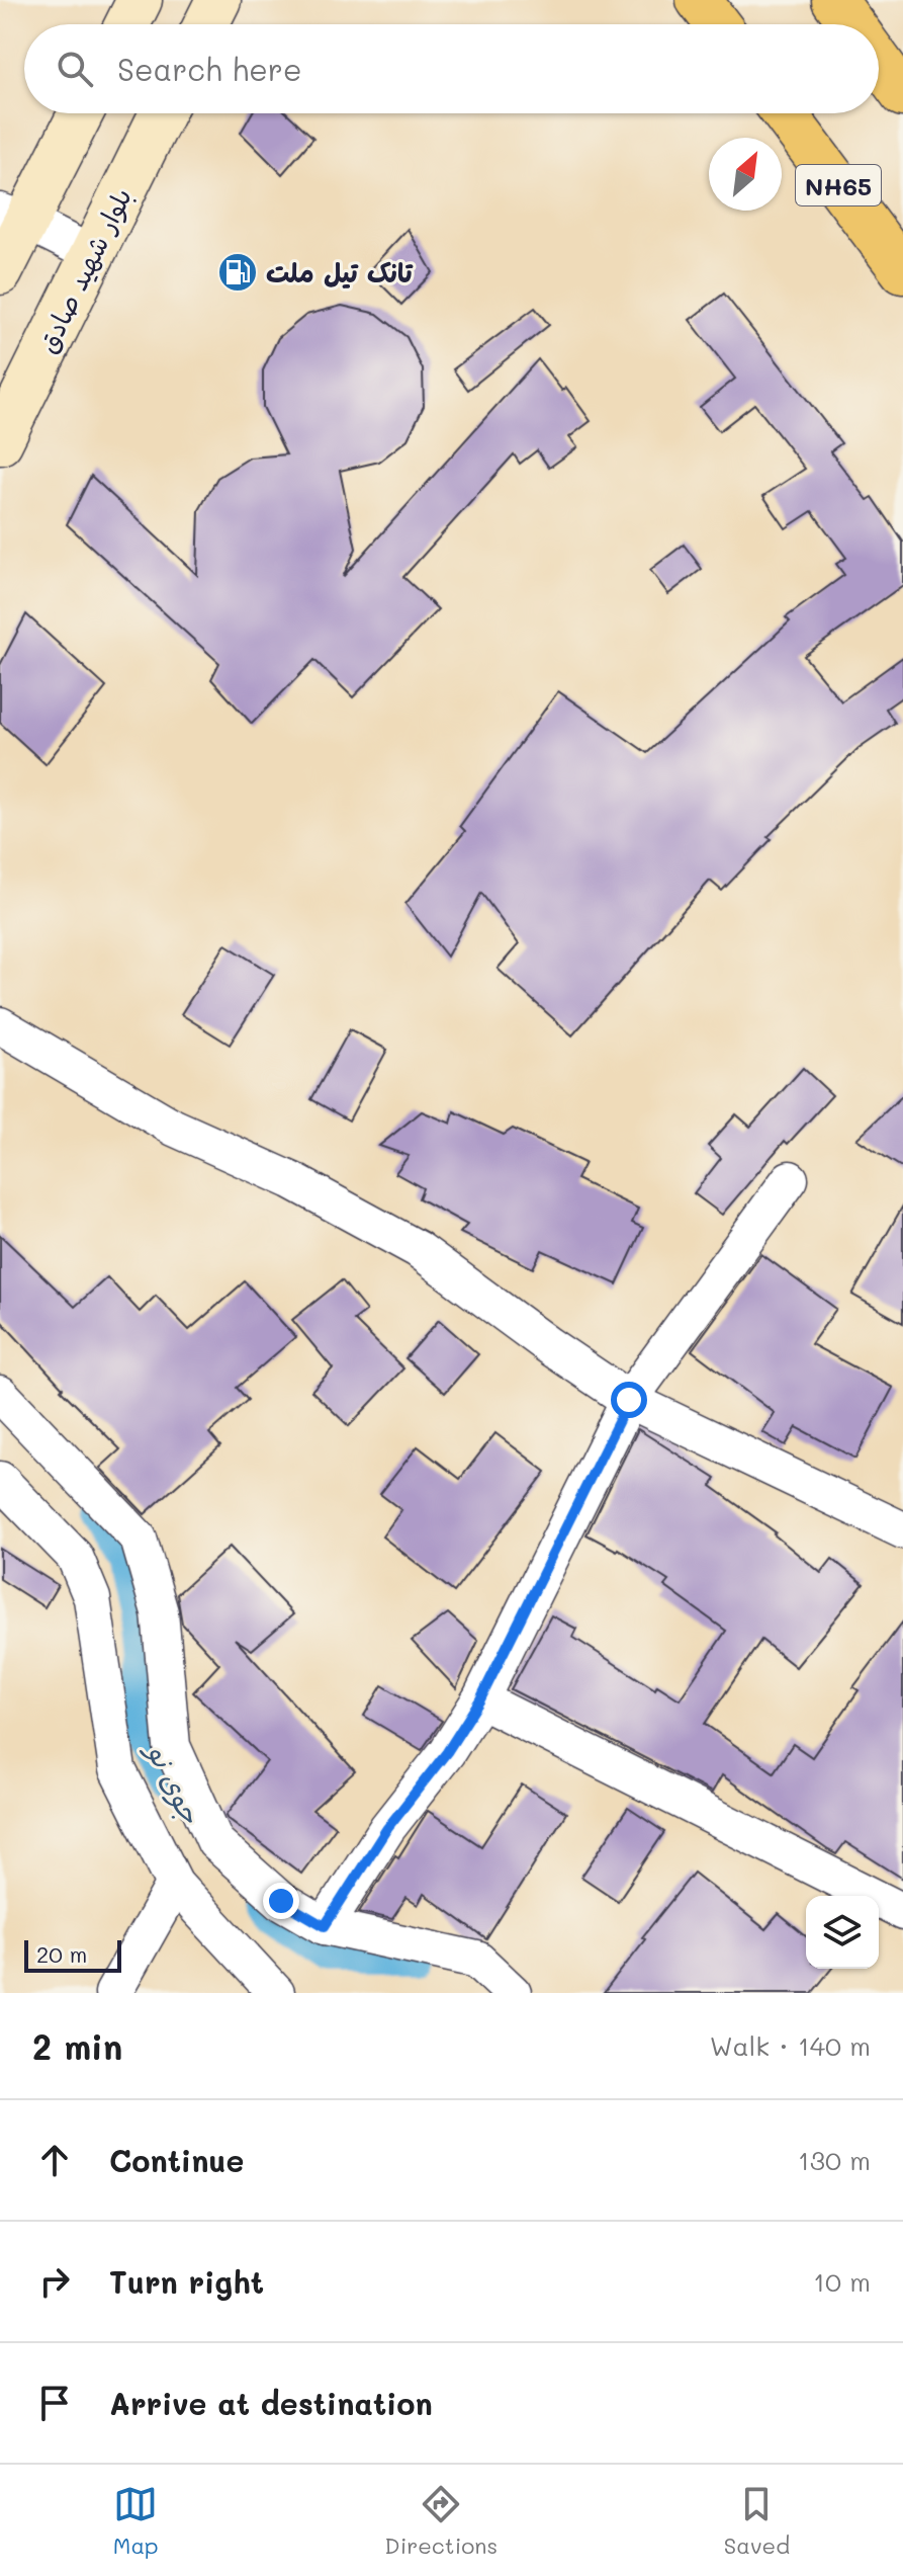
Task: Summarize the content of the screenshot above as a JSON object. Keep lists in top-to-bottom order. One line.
{"streets":{"highway":["NH65"],"main road":["بلوار شهید صادق"]},"water":["جوی نو"],"places":{"fuel station":["تانک تیل ملت"]},"scale_bar":"20 m","north":"top right","page":{"search":"Search here","scale":"20 m","heading":["2 min","Walk · 140 m"],"list":[["Continue","130 m"],["Turn right","10 m"],"Arrive at destination"],"nav":["Map","Directions","Saved"]}}
